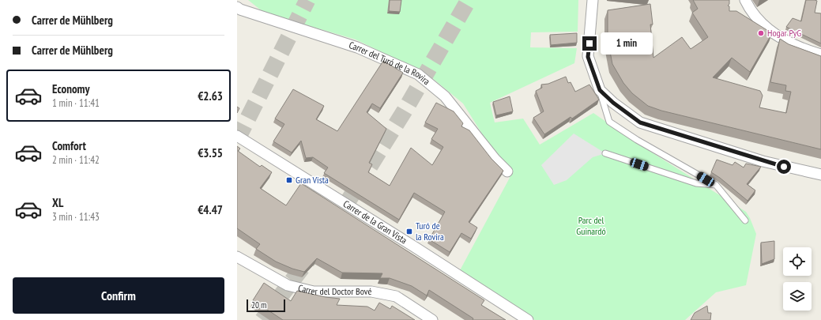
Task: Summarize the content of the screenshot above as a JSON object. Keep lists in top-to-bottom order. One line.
{"streets":{"street":["Carrer del Turó de la Rovira","Carrer de la Gran Vista","Carrer del Doctor Bové"]},"parks":["Parc del Guinardó"],"places":{"other":["Hogar PyG"],"transit":["Gran Vista","Turó de la Rovira"]},"scale_bar":"20 m","page":{"banner":["Carrer de Mühlberg","Carrer de Mühlberg"],"bubble":"1 min","list":[{"name":"Economy","note":"1 min · 11:41","value":"€2.63"},{"name":"Comfort","note":"2 min · 11:42","value":"€3.55"},{"name":"XL","note":"3 min · 11:43","value":"€4.47"}],"buttons":"Confirm","scale":"20 m"}}
